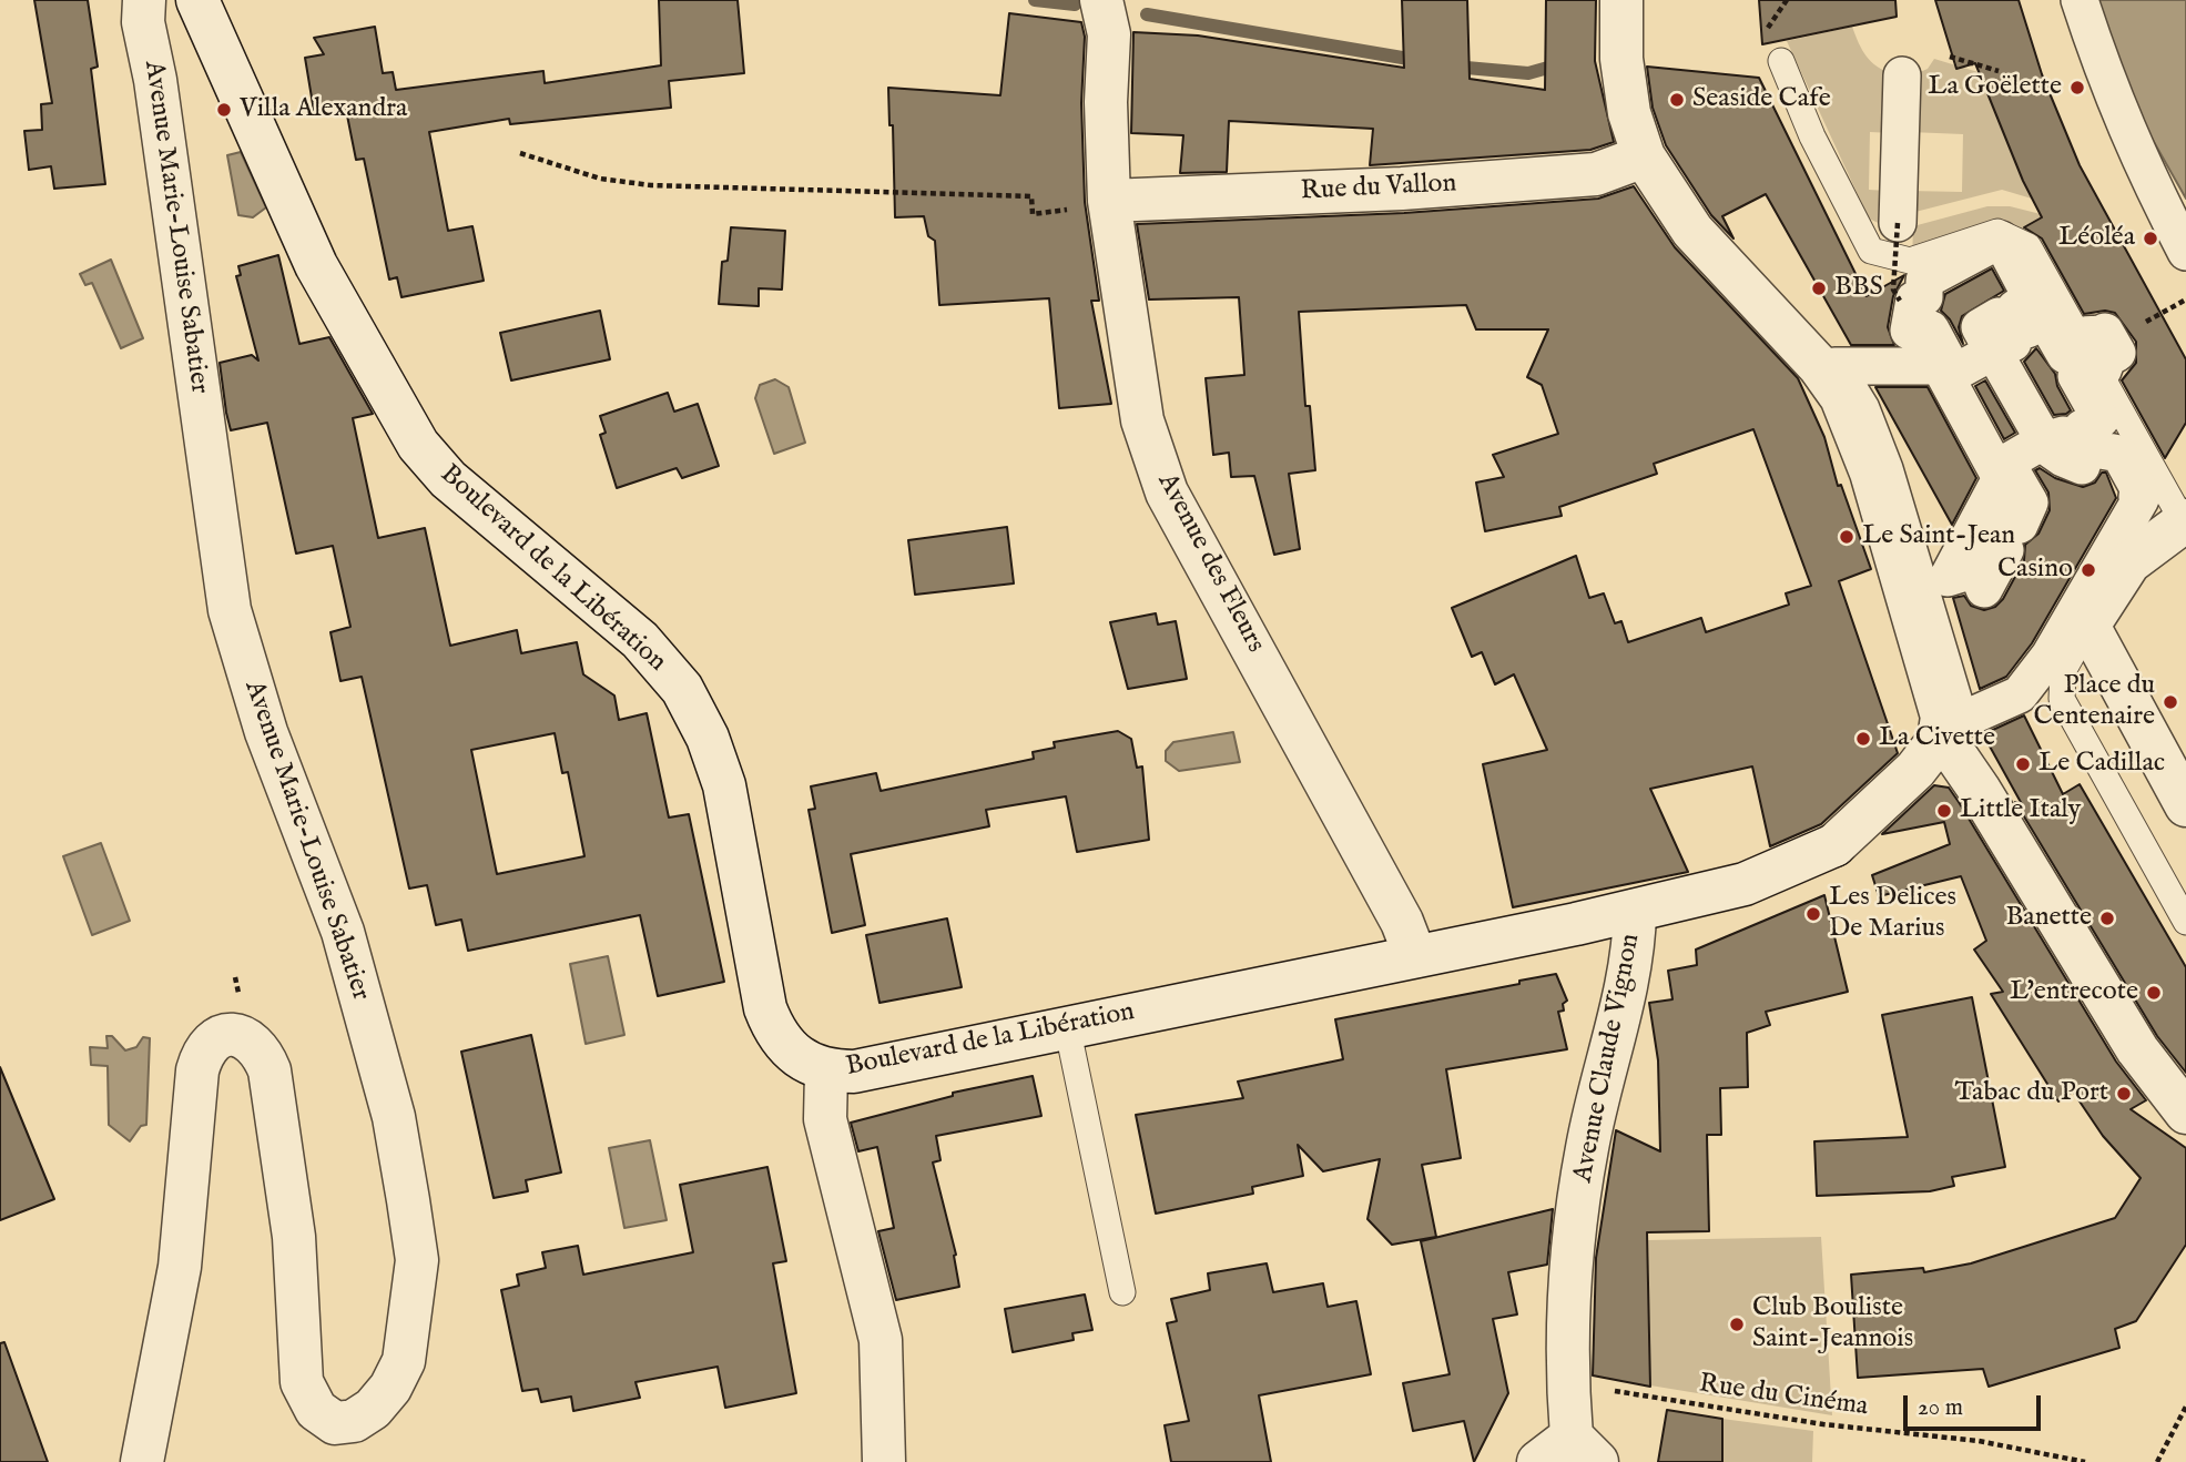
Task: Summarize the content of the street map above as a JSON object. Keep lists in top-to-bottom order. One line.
{"streets":{"street":["Rue du Vallon","Avenue Marie-Louise Sabatier","Avenue des Fleurs","Boulevard de la Libération","Avenue Claude Vignon"],"path":["Rue du Cinéma"]},"crossings":[["Rue du Vallon","Avenue des Fleurs"],["Avenue des Fleurs","Boulevard de la Libération"],["Boulevard de la Libération","Avenue Claude Vignon"],["Avenue Claude Vignon","Rue du Cinéma"]],"places":["La Goëlette","Seaside Cafe","Villa Alexandra","Léoléa","BBS","Le Saint-Jean","Casino","Place du Centenaire","La Civette","Le Cadillac","Little Italy","Les Delices De Marius","Banette","L'entrecote","Tabac du Port","Club Bouliste Saint-Jeannois"],"scale_bar":"20 m"}
